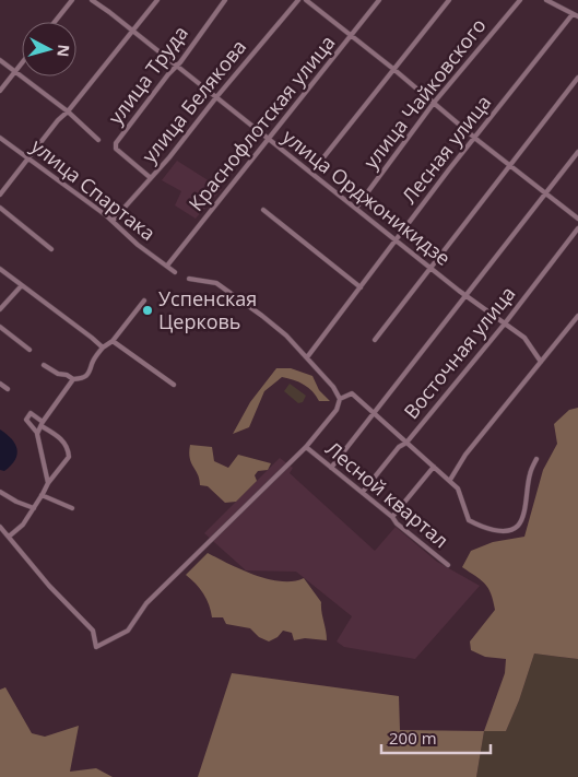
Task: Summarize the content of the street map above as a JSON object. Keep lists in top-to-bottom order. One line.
{"streets":{"street":["улица Труда","улица Чайковского","улица Белякова","Краснофлотская улица","Лесная улица","улица Спартака","улица Орджоникидзе","Восточная улица","Лесной квартал"]},"crossings":[["улица Труда","улица Белякова"],["улица Труда","улица Орджоникидзе"],["улица Чайковского","улица Орджоникидзе"],["улица Белякова","улица Спартака"],["улица Белякова","улица Орджоникидзе"],["Краснофлотская улица","улица Спартака"],["Краснофлотская улица","улица Орджоникидзе"],["Лесная улица","улица Орджоникидзе"],["улица Орджоникидзе","Восточная улица"],["Восточная улица","Лесной квартал"]],"places":["Успенская Церковь"],"scale_bar":"200 m","north":"right"}
